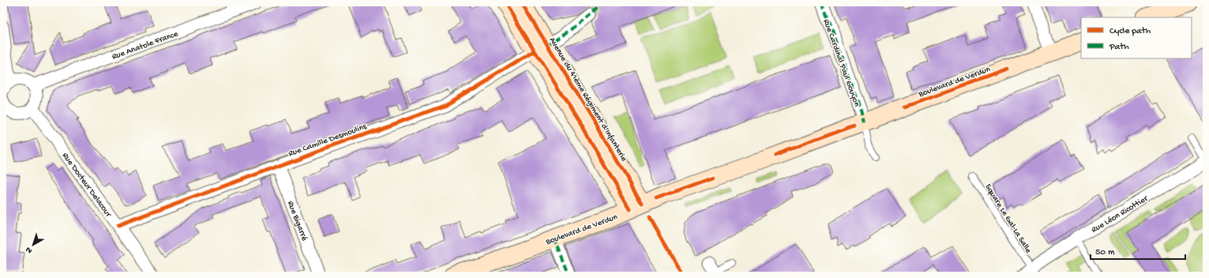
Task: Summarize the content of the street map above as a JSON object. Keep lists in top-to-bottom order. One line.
{"streets":{"main road":["Boulevard de Verdun","Avenue du 41ème Régiment d'Infanterie"],"street":["Rue Anatole France","Rue Cardinal Paul Gouyon","Rue Camille Desmoulins","Rue Docteur Delacour","Rue Léon Ricottier","Rue Bigarré"],"lane":["Square Le Gal-La Salle"]},"crossings":[["Rue Cardinal Paul Gouyon","Boulevard de Verdun"],["Boulevard de Verdun","Avenue du 41ème Régiment d'Infanterie"],["Avenue du 41ème Régiment d'Infanterie","Rue Camille Desmoulins"],["Rue Camille Desmoulins","Rue Docteur Delacour"],["Rue Camille Desmoulins","Rue Bigarré"],["Rue Léon Ricottier","Square Le Gal-La Salle"]],"legend":["Cycle path","Path"],"scale_bar":"50 m","north":"bottom left"}
